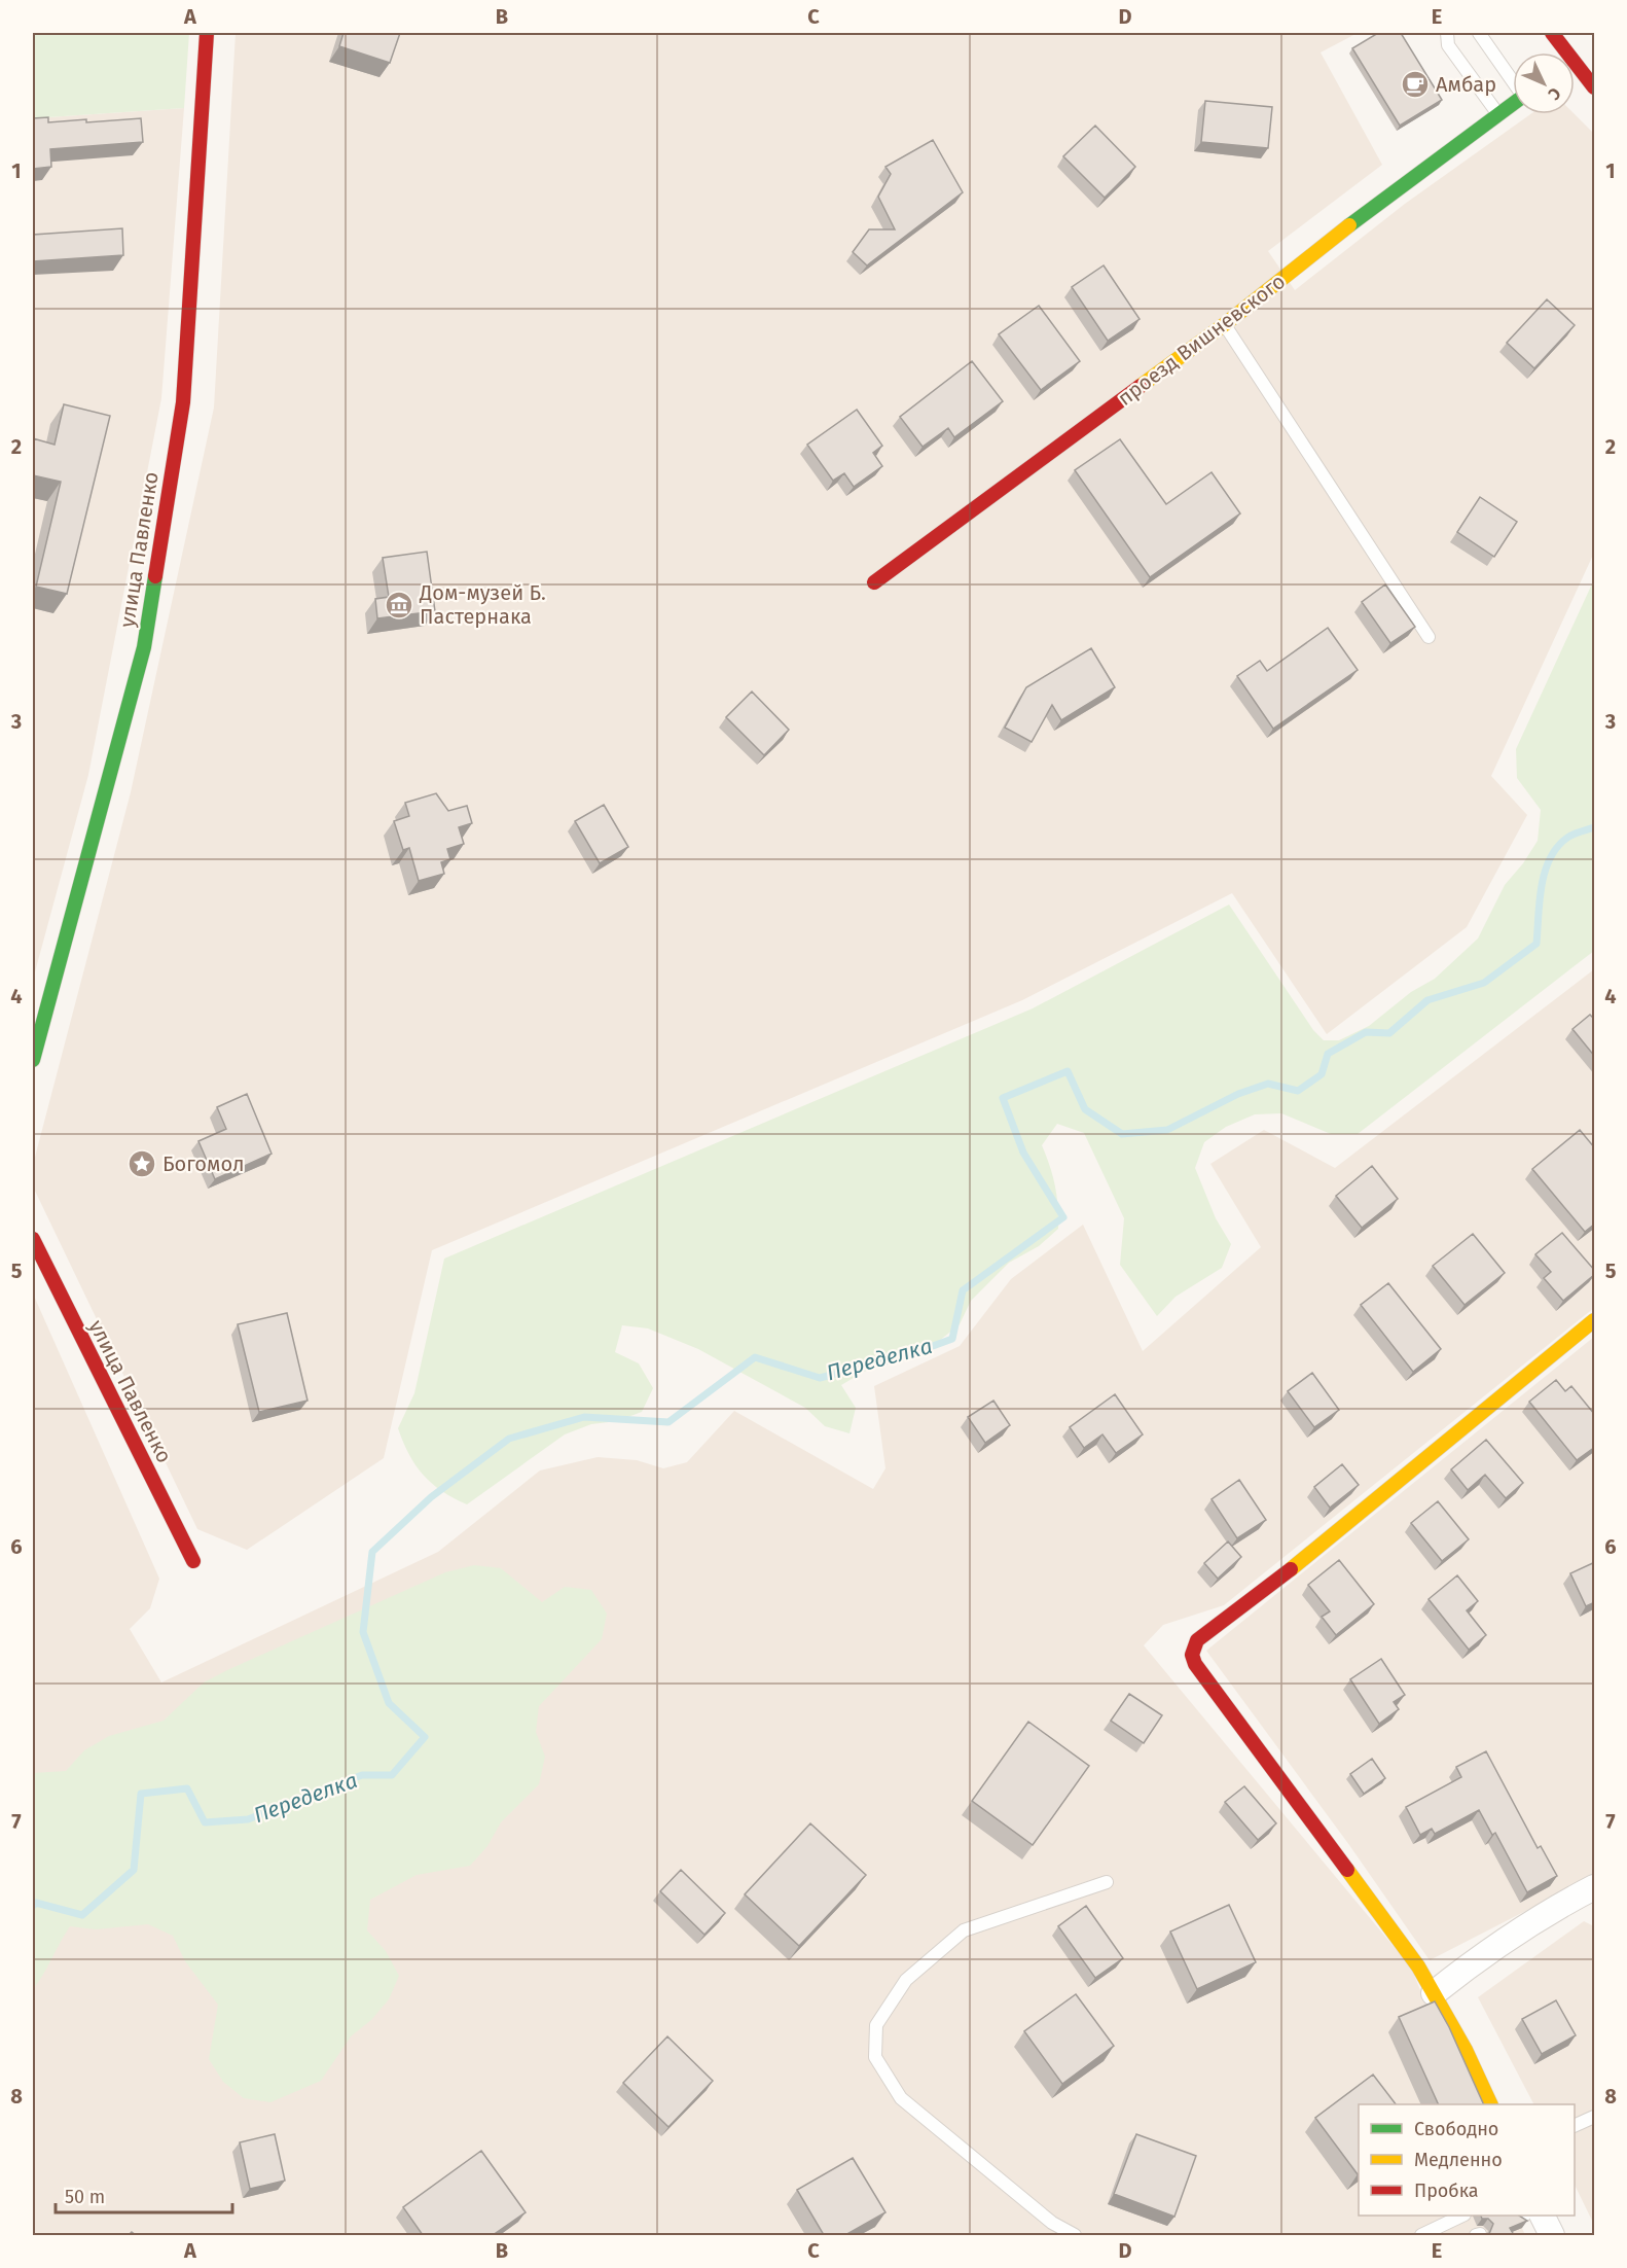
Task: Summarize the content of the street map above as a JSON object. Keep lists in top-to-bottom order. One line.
{"streets":{"street":["проезд Вишневского","улица Павленко"]},"water":["Переделка"],"places":{"cafe":["Амбар"],"museum":["Дом-музей Б. Пастернака"],"place":["Богомол"]},"legend":["Свободно","Медленно","Пробка"],"scale_bar":"50 m","north":"bottom right","grid":{"columns":["A","B","C","D","E"],"rows":["1","2","3","4","5","6","7","8"]}}
